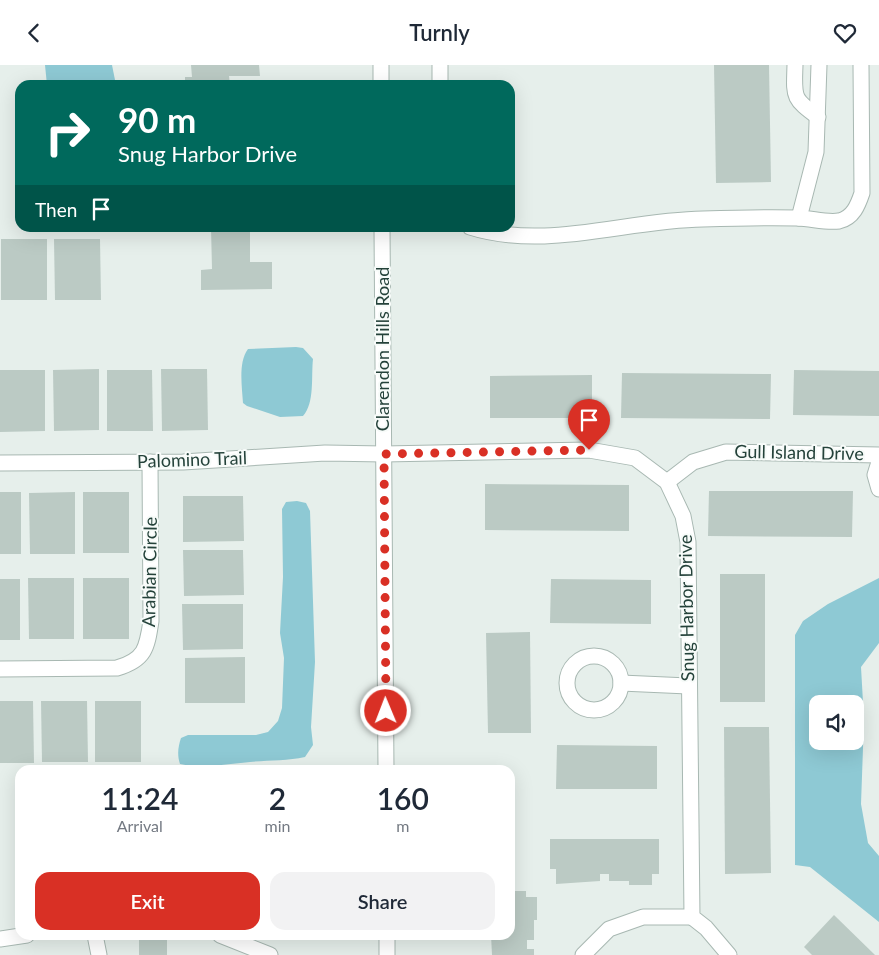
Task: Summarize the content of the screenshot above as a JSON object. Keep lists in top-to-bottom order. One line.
{"streets":{"street":["Clarendon Hills Road","Gull Island Drive","Palomino Trail","Arabian Circle","Snug Harbor Drive"]},"crossings":[["Clarendon Hills Road","Palomino Trail"],["Clarendon Hills Road","Snug Harbor Drive"],["Gull Island Drive","Snug Harbor Drive"],["Palomino Trail","Arabian Circle"],["Palomino Trail","Snug Harbor Drive"]],"page":{"header":"Turnly","turn":["90 m","Snug Harbor Drive"],"then":"Then","eta":["11:24","Arrival","2","min","160","m"],"buttons":["Exit","Share"]}}
